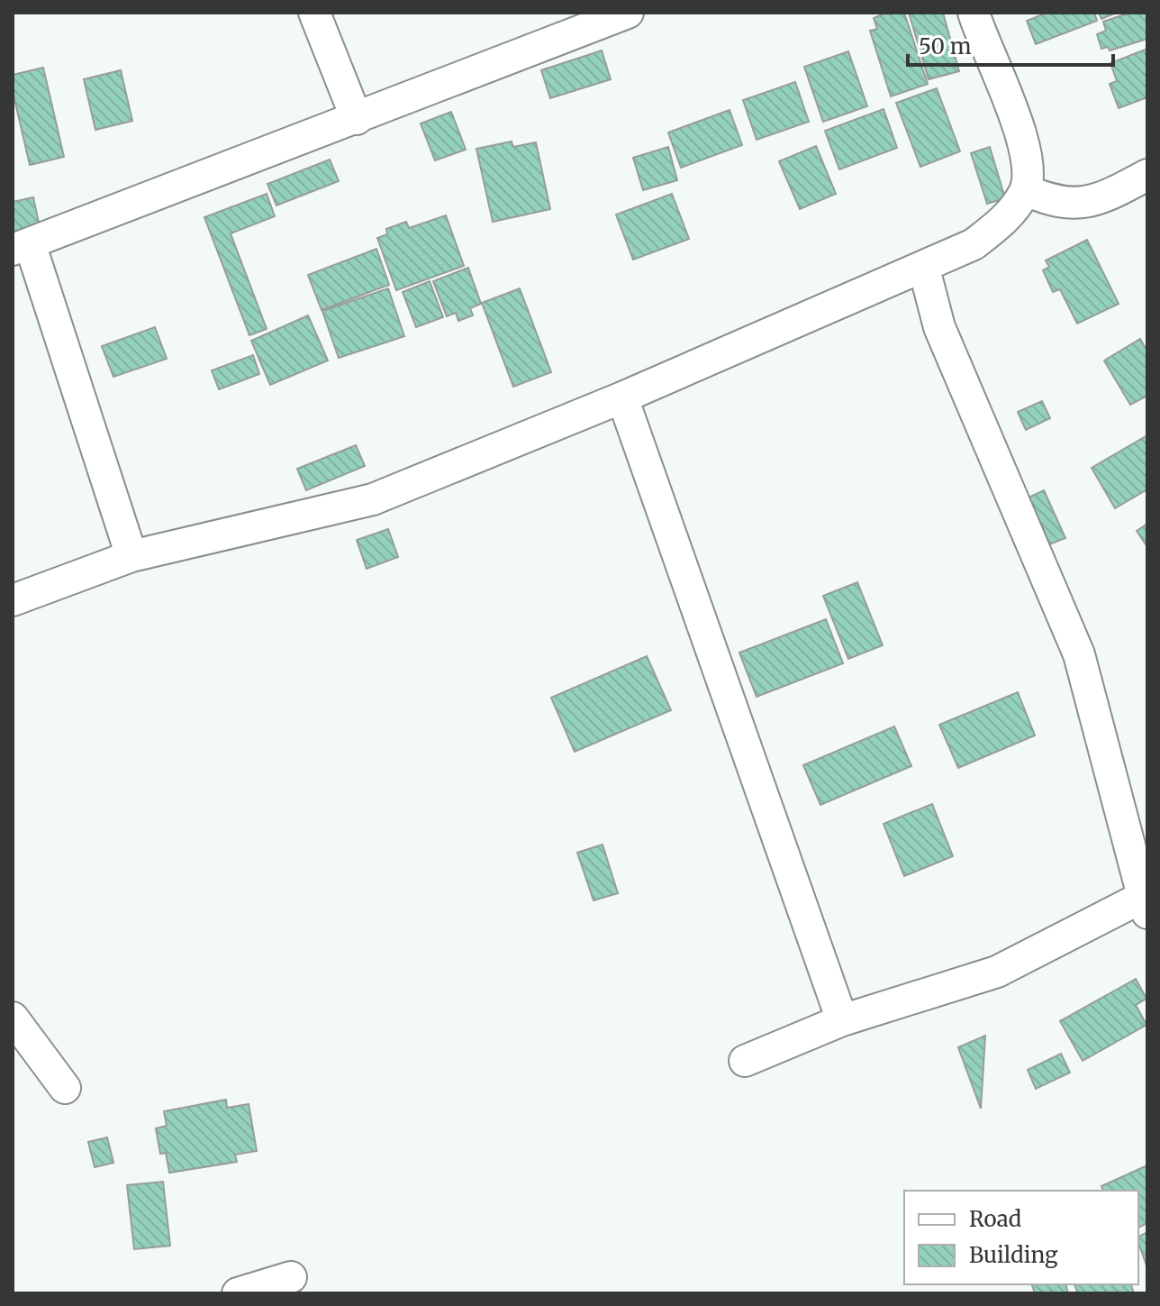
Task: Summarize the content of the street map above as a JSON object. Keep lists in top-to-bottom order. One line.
{"legend":["Road","Building"],"scale_bar":"50 m"}
